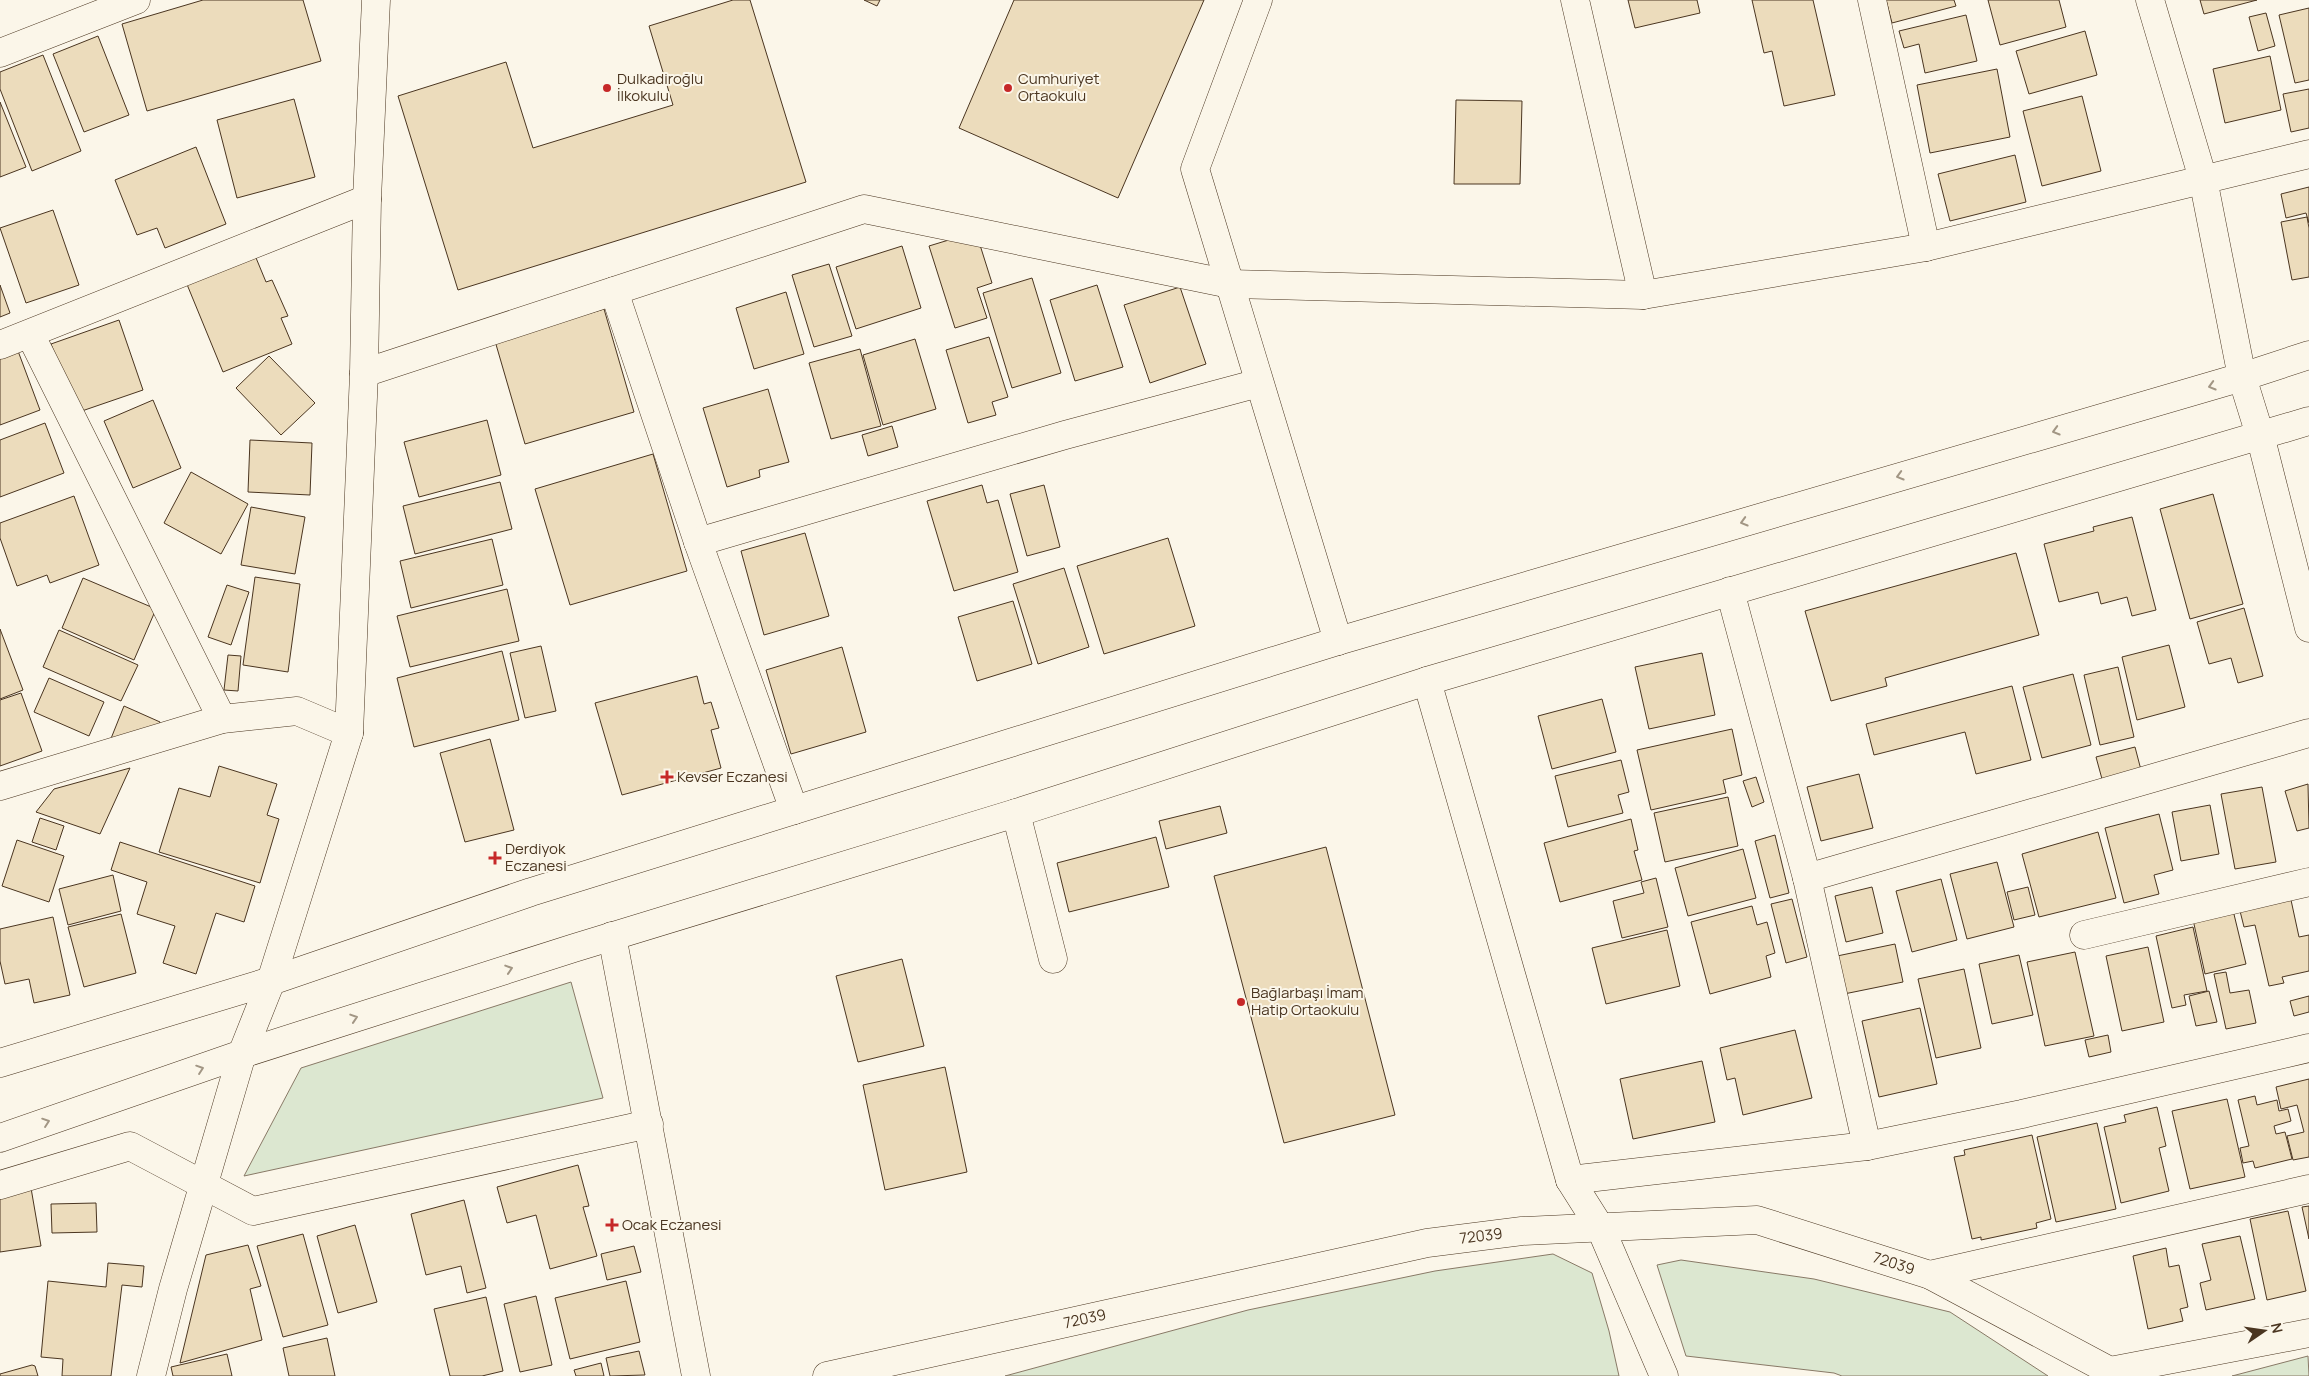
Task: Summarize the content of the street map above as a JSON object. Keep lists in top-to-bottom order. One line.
{"streets":{"street":["72039"]},"places":{"other":["Dulkadiroğlu İlkokulu","Cumhuriyet Ortaokulu","Bağlarbaşı İmam Hatip Ortaokulu"],"health":["Kevser Eczanesi","Derdiyok Eczanesi","Ocak Eczanesi"]},"north":"right"}
